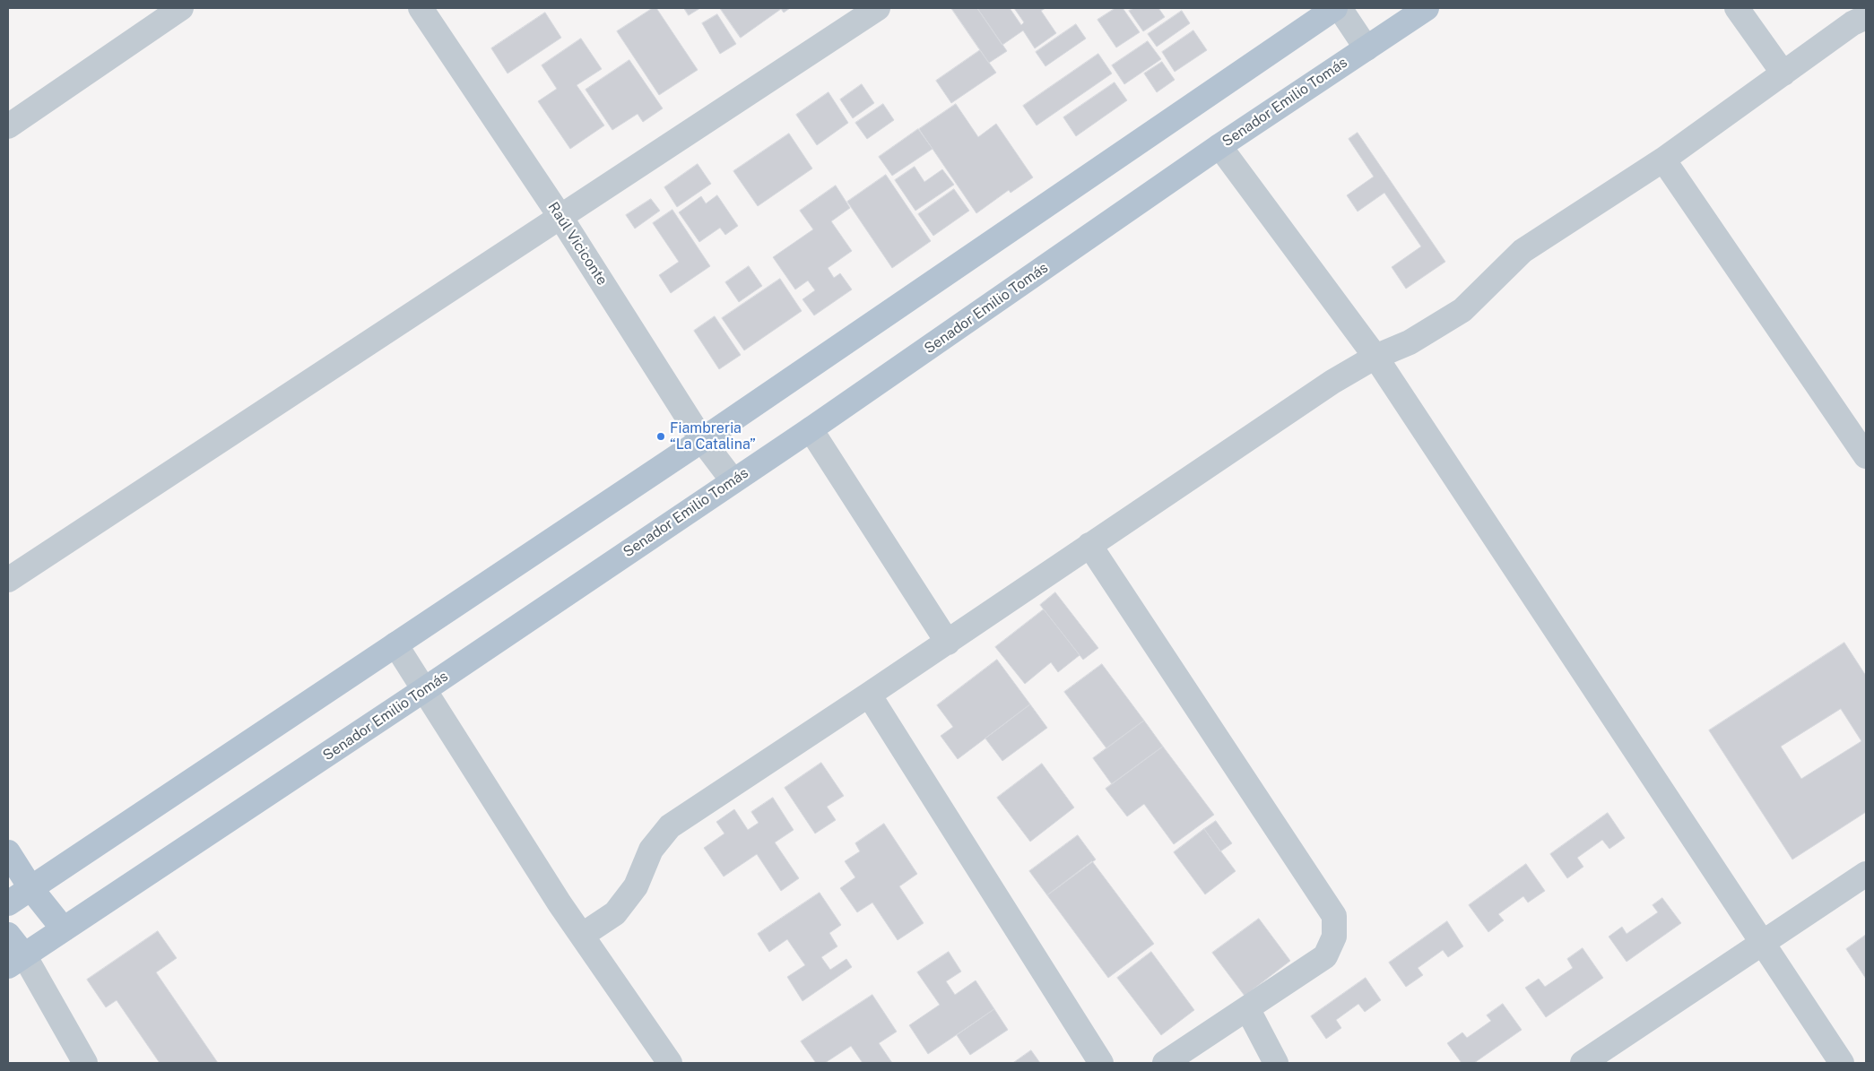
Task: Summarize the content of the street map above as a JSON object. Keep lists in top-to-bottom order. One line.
{"streets":{"main road":["Senador Emilio Tomás"],"street":["Raúl Viciconte"]},"crossings":[["Senador Emilio Tomás","Raúl Viciconte"]],"places":["Fiambreria “La Catalina”"]}
